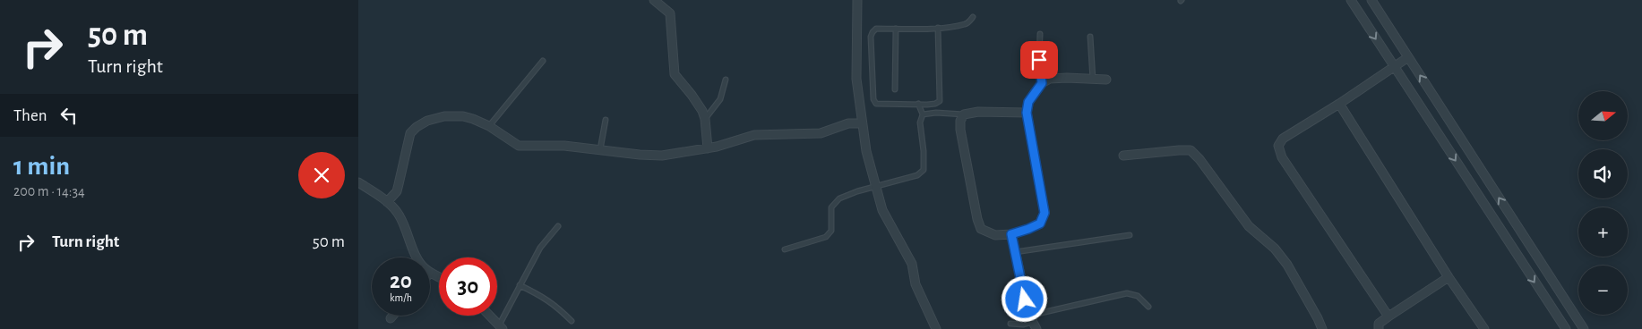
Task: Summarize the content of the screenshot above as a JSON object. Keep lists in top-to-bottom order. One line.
{"north":"right","page":{"turn":["50 m","Turn right"],"map_buttons":["+","−"],"then":"Then","heading":["1 min","200 m · 14:34"],"list":[{"name":"Turn right","value":"50 m"}],"speed":"20 km/h","limit":"30"}}
